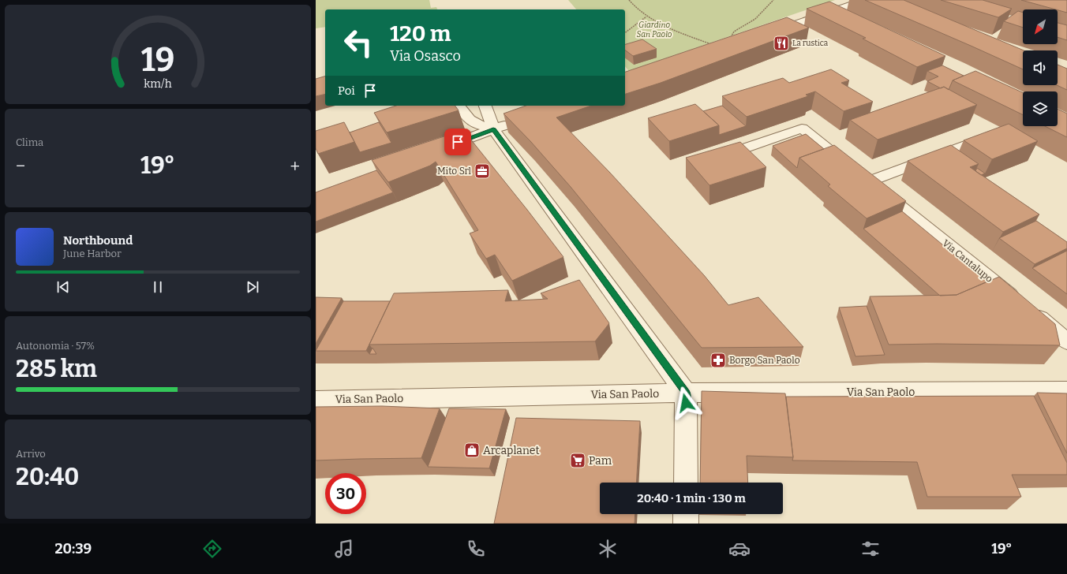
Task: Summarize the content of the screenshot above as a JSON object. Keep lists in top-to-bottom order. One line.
{"streets":{"street":["Via Cantalupo","Via San Paolo"]},"parks":["Giardino San Paolo"],"places":{"restaurant":["La rustica"],"office":["Mito Srl"],"pharmacy":["Borgo San Paolo"],"shop":["Arcaplanet"],"supermarket":["Pam"]},"north":"bottom left","page":{"turn":["120 m","Via Osasco"],"then":"Poi","tile":["Clima",["Autonomia · 57%","285 km"],["Arrivo","20:40"]],"heat":["−","19°","+"],"song":["Northbound","June Harbor"],"limit":"30","trip":"20:40 · 1 min · 130 m","tabs":["20:39","19°"],"gauge":["19","km/h"]}}
